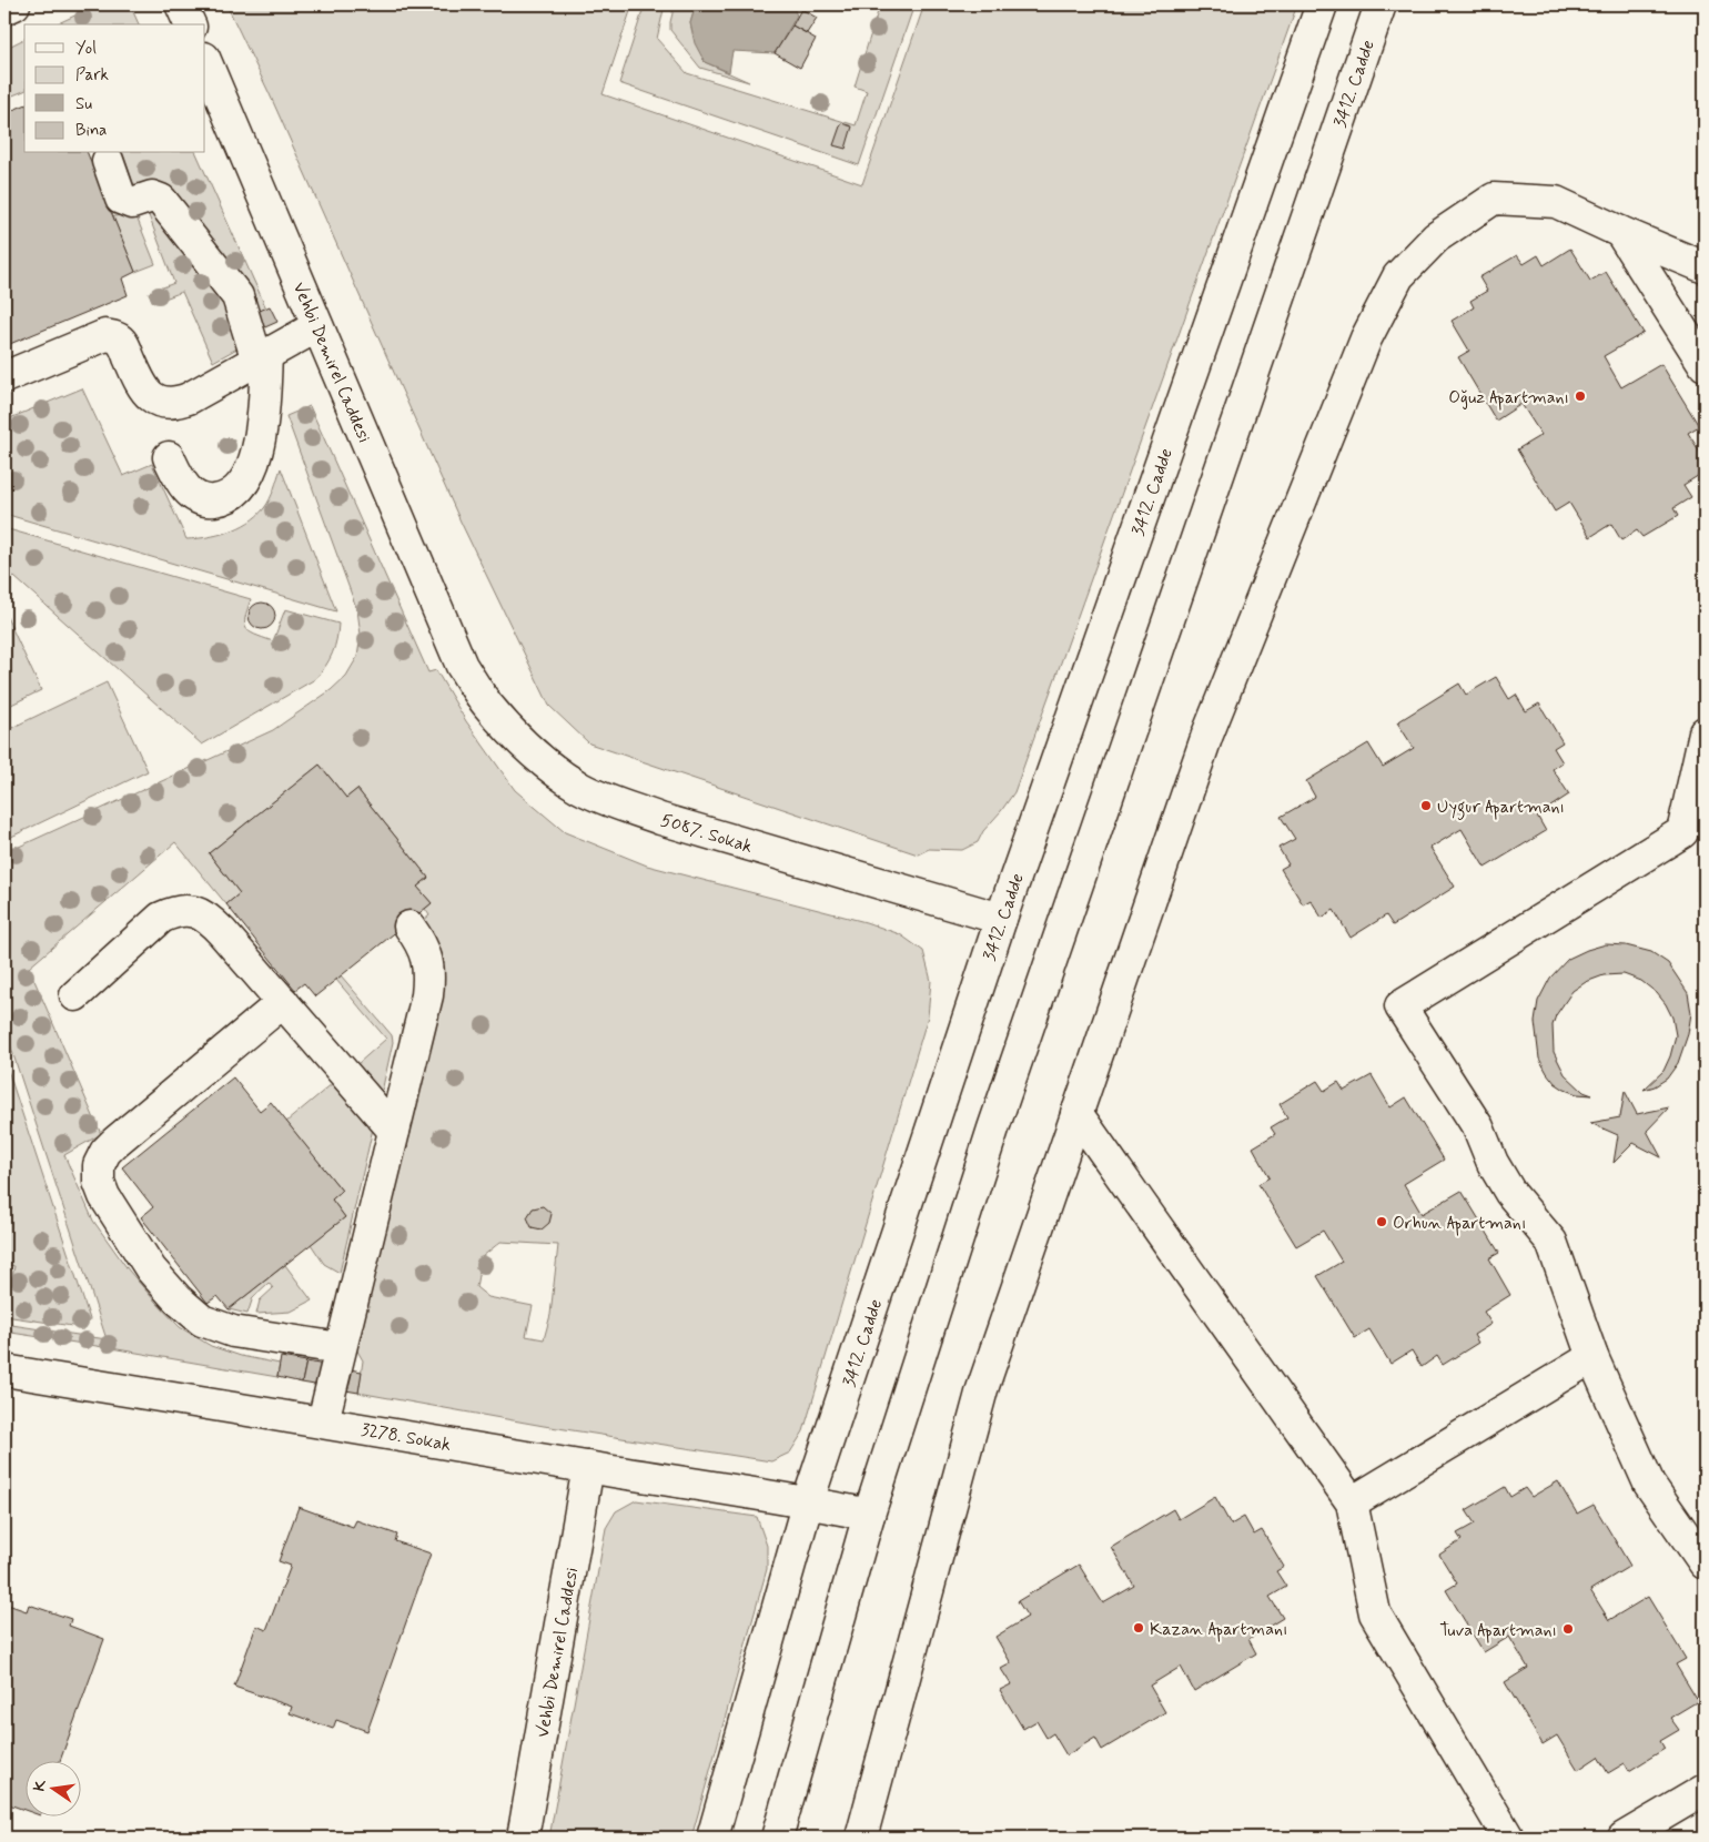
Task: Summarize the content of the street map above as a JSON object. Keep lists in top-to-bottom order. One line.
{"streets":{"street":["3412. Cadde","Vehbi Demirel Caddesi","5087. Sokak","3278. Sokak"]},"crossings":[["3412. Cadde","5087. Sokak"],["3412. Cadde","3278. Sokak"],["Vehbi Demirel Caddesi","5087. Sokak"],["Vehbi Demirel Caddesi","3278. Sokak"]],"places":["Oğuz Apartmanı","Uygur Apartmanı","Orhun Apartmanı","Kazan Apartmanı","Tuva Apartmanı"],"legend":["Yol","Park","Su","Bina"],"north":"left"}
